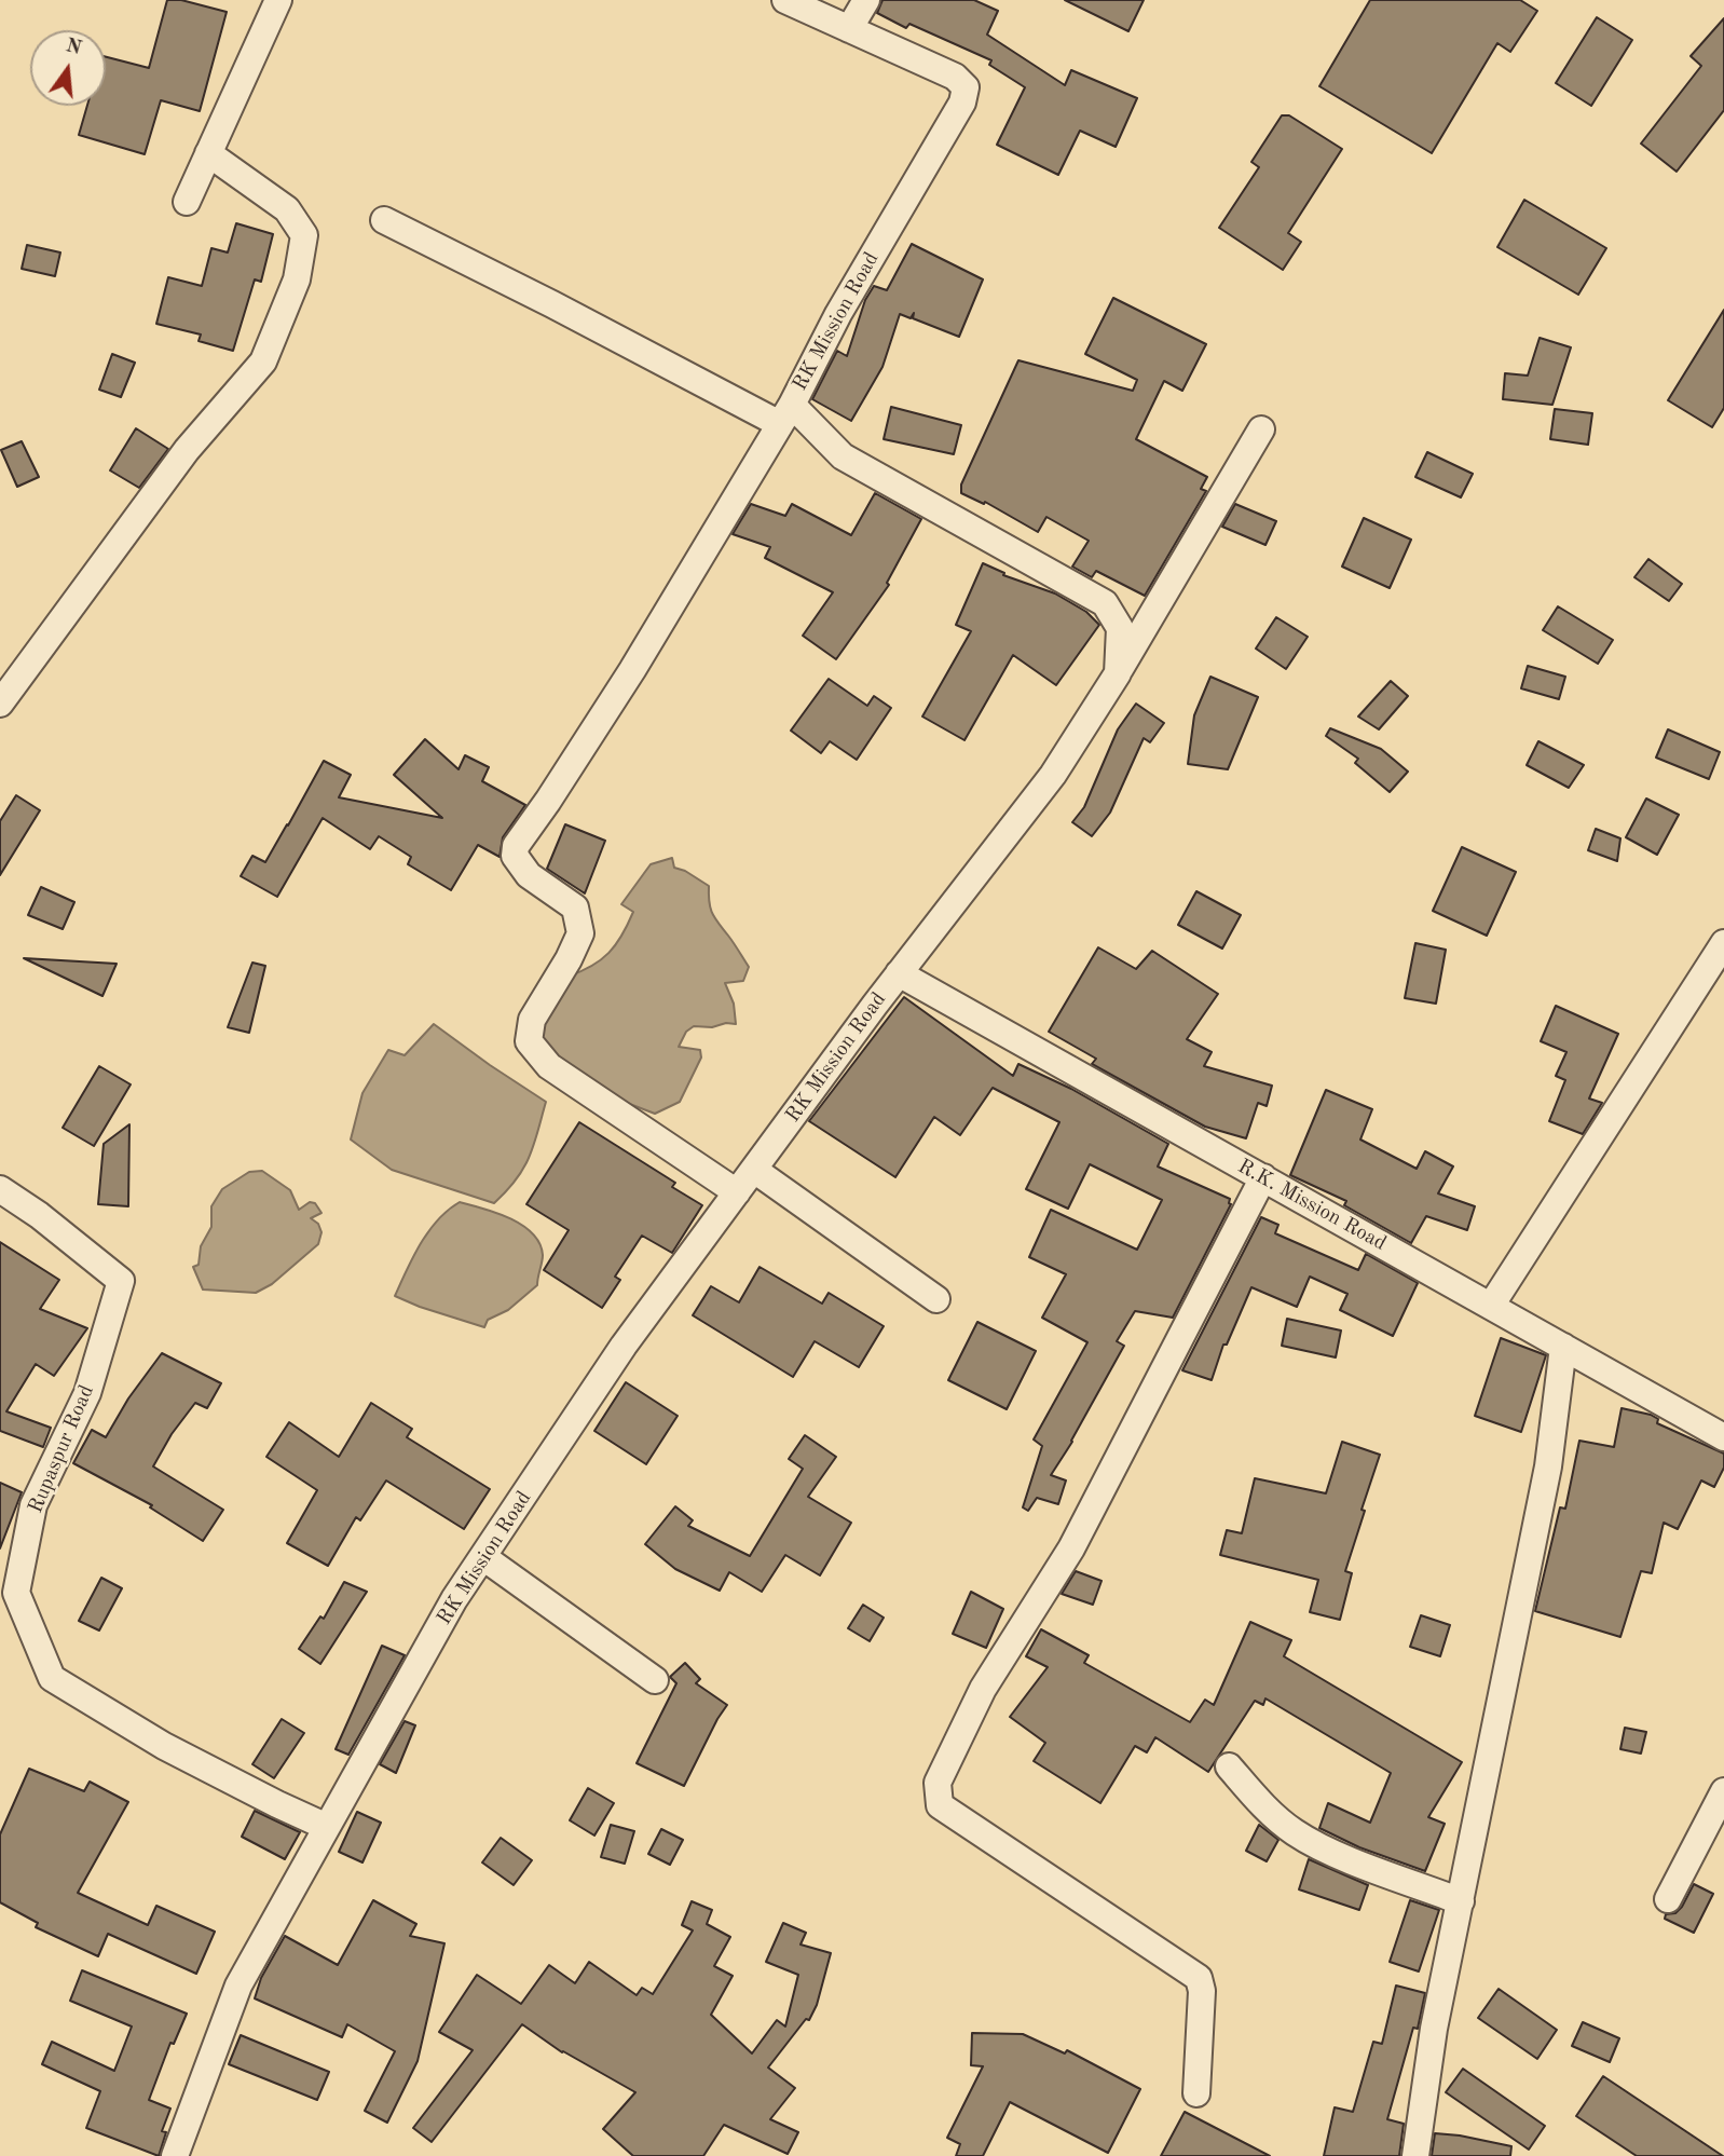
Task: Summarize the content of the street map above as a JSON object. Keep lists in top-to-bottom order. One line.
{"streets":{"street":["RK Mission Road","R.K. Mission Road","Rupaspur Road"]},"crossings":[["RK Mission Road","R.K. Mission Road"],["RK Mission Road","Rupaspur Road"]],"north":"top"}
